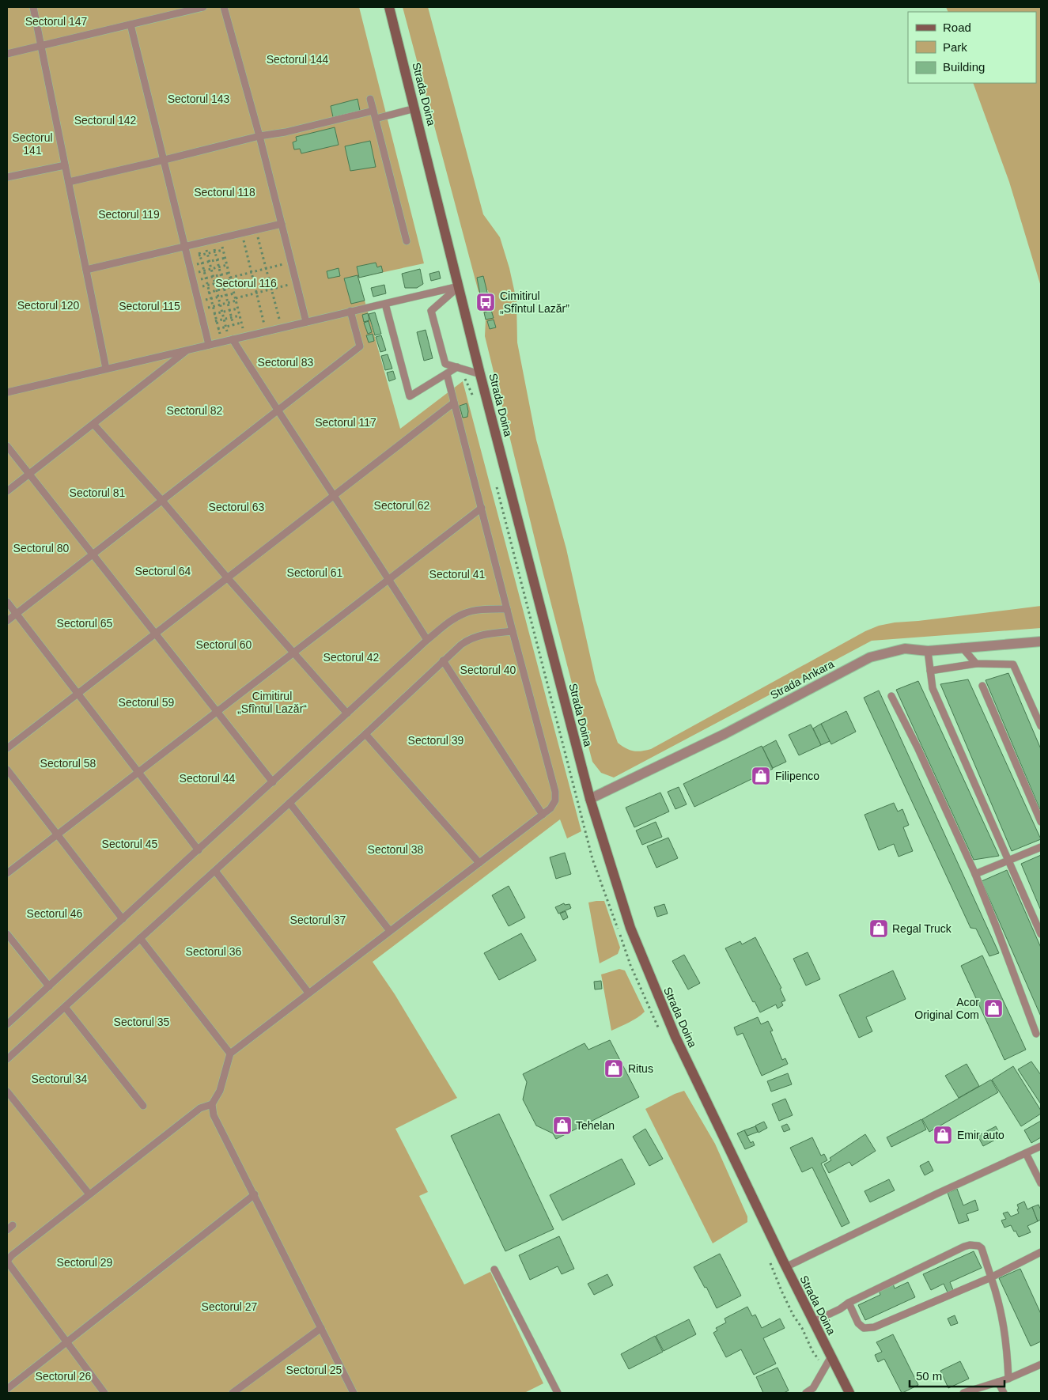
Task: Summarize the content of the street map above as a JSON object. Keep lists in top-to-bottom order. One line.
{"streets":{"main road":["Strada Doina"],"street":["Strada Ankara"]},"crossings":[["Strada Doina","Strada Ankara"]],"parks":["Sectorul 147","Sectorul 144","Sectorul 143","Sectorul 142","Sectorul 141","Sectorul 118","Sectorul 119","Sectorul 116","Sectorul 120","Sectorul 115","Sectorul 83","Sectorul 82","Sectorul 117","Sectorul 81","Sectorul 62","Sectorul 63","Sectorul 80","Sectorul 64","Sectorul 61","Sectorul 41","Sectorul 65","Sectorul 60","Sectorul 42","Sectorul 40","Cimitirul „Sfîntul Lazăr“","Sectorul 59","Sectorul 39","Sectorul 58","Sectorul 44","Sectorul 45","Sectorul 38","Sectorul 46","Sectorul 37","Sectorul 36","Sectorul 35","Sectorul 34","Sectorul 29","Sectorul 27","Sectorul 25","Sectorul 26"],"places":{"bus stop":["Cimitirul „Sfîntul Lazăr”"],"shop":["Filipenco","Regal Truck","Acor Original Com","Ritus","Tehelan","Emir auto"]},"legend":["Road","Park","Building"],"scale_bar":"50 m"}
